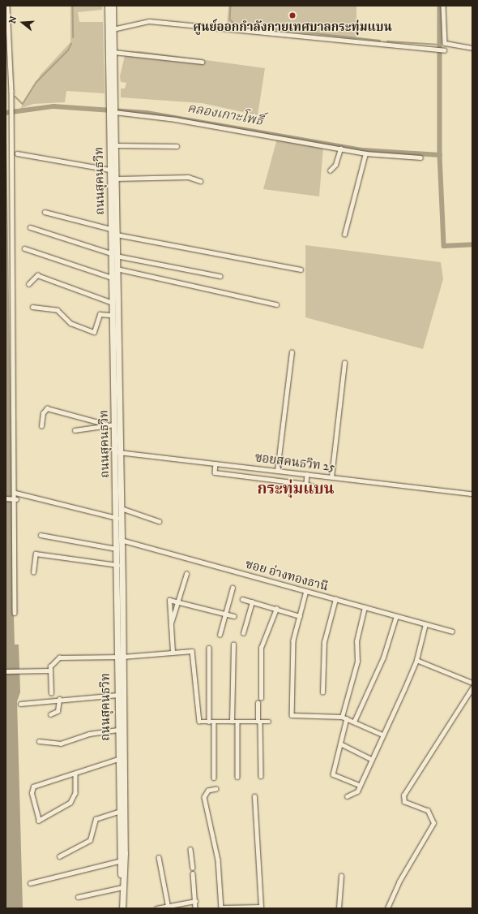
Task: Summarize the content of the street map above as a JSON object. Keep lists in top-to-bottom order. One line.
{"streets":{"main road":["ถนนสุคนธวิท"],"street":["ซอยสุคนธวิท 25","ซอย อ่างทองธานี"]},"crossings":[["ถนนสุคนธวิท","ซอยสุคนธวิท 25"],["ถนนสุคนธวิท","ซอย อ่างทองธานี"]],"districts":["กระทุ่มแบน"],"water":["คลองเกาะโพธิ์"],"places":["ศูนย์ออกกำลังกายเทศบาลกระทุ่มแบน"],"north":"left"}
